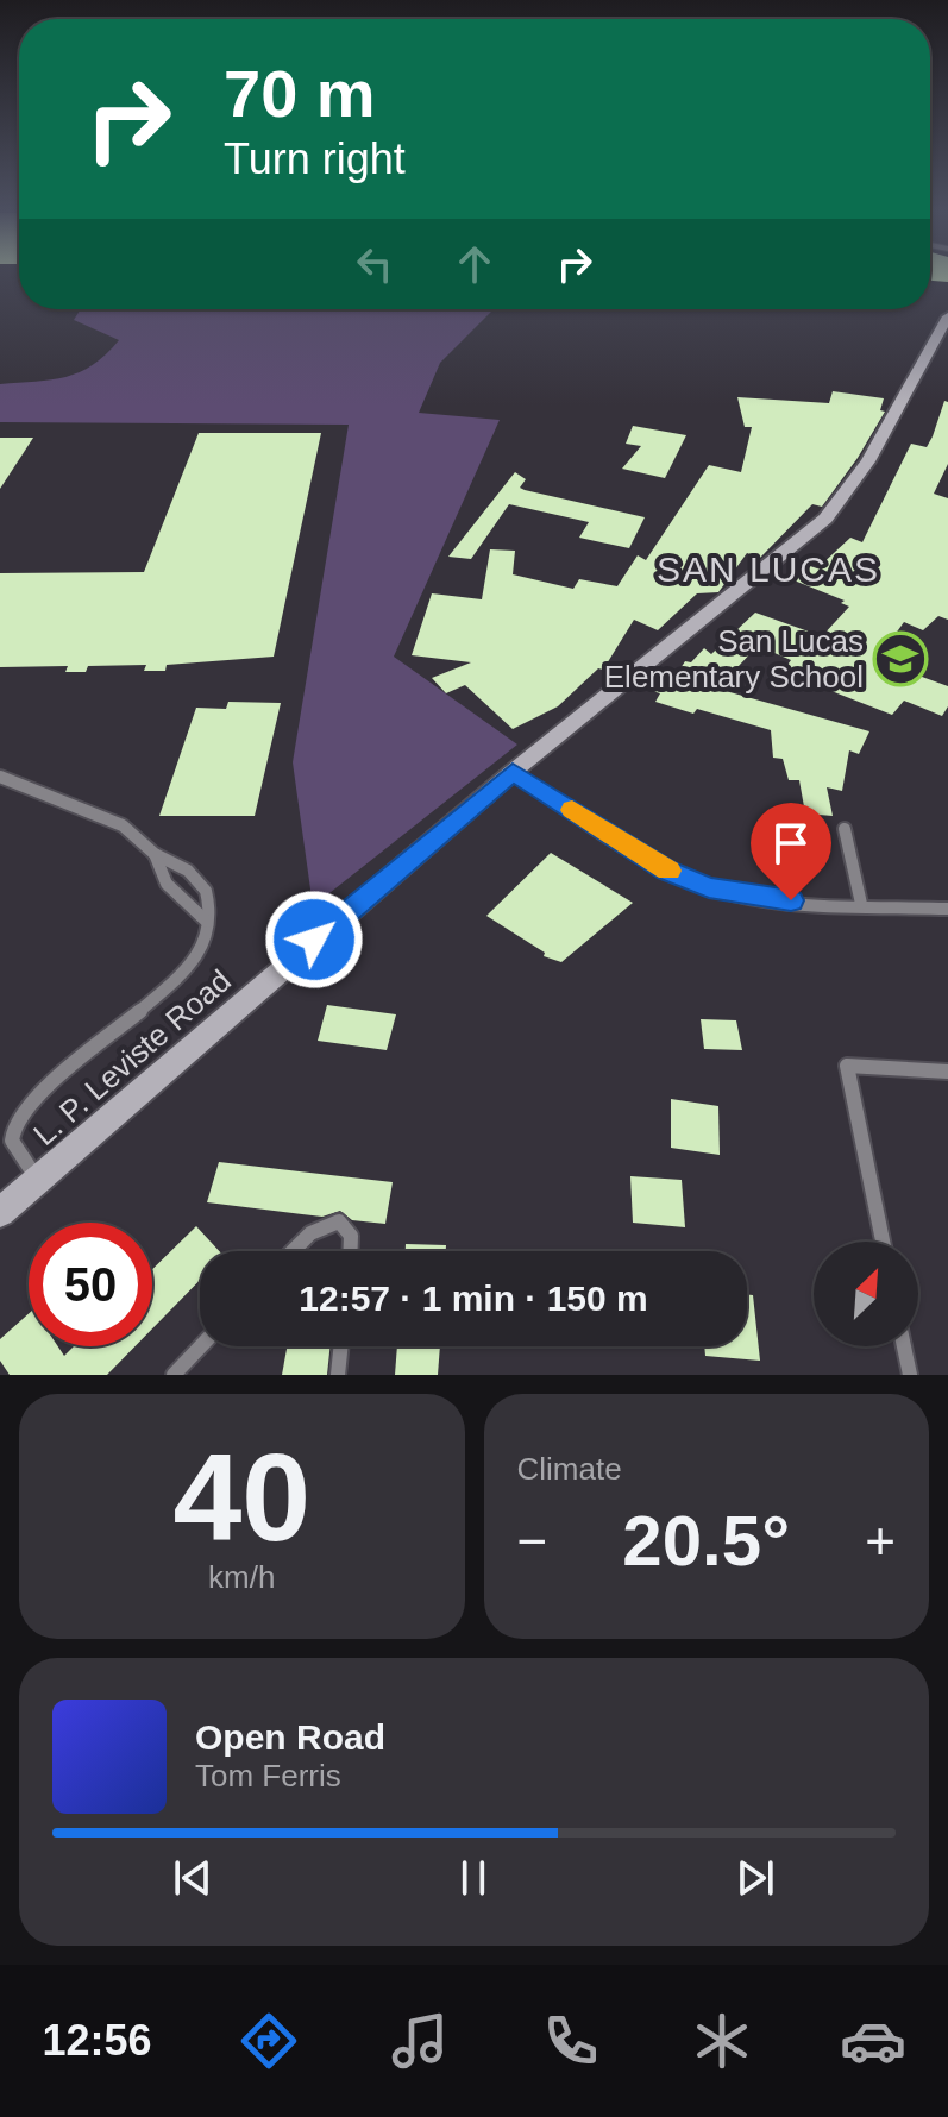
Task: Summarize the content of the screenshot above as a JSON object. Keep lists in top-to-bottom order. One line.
{"streets":{"main road":["L. P. Leviste Road"]},"districts":["SAN LUCAS"],"places":{"school or university":["San Lucas Elementary School"]},"north":"top right","page":{"turn":["70 m","Turn right"],"limit":"50","trip":"12:57 · 1 min · 150 m","tile":[["40","km/h"],"Climate"],"heat":["−","20.5°","+"],"song":["Open Road","Tom Ferris"],"tabs":"12:56"}}
